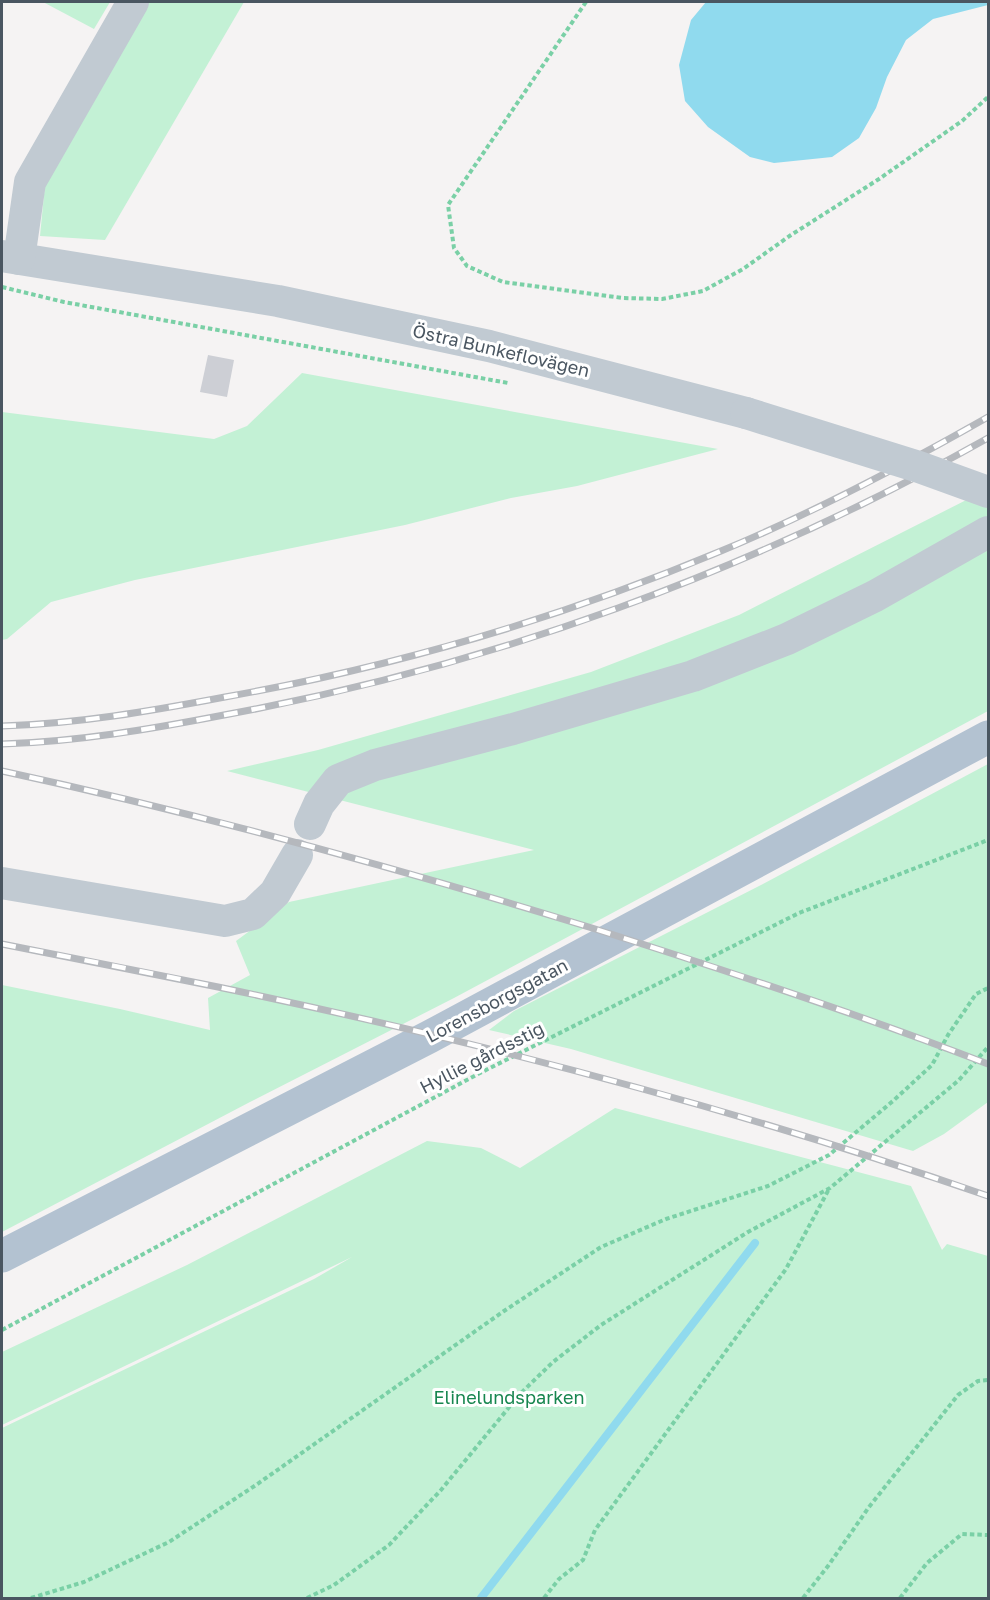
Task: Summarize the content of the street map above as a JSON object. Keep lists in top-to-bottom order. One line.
{"streets":{"main road":["Lorensborgsgatan"],"street":["Östra Bunkeflovägen"],"path":["Hyllie gårdsstig"]},"parks":["Elinelundsparken"]}
